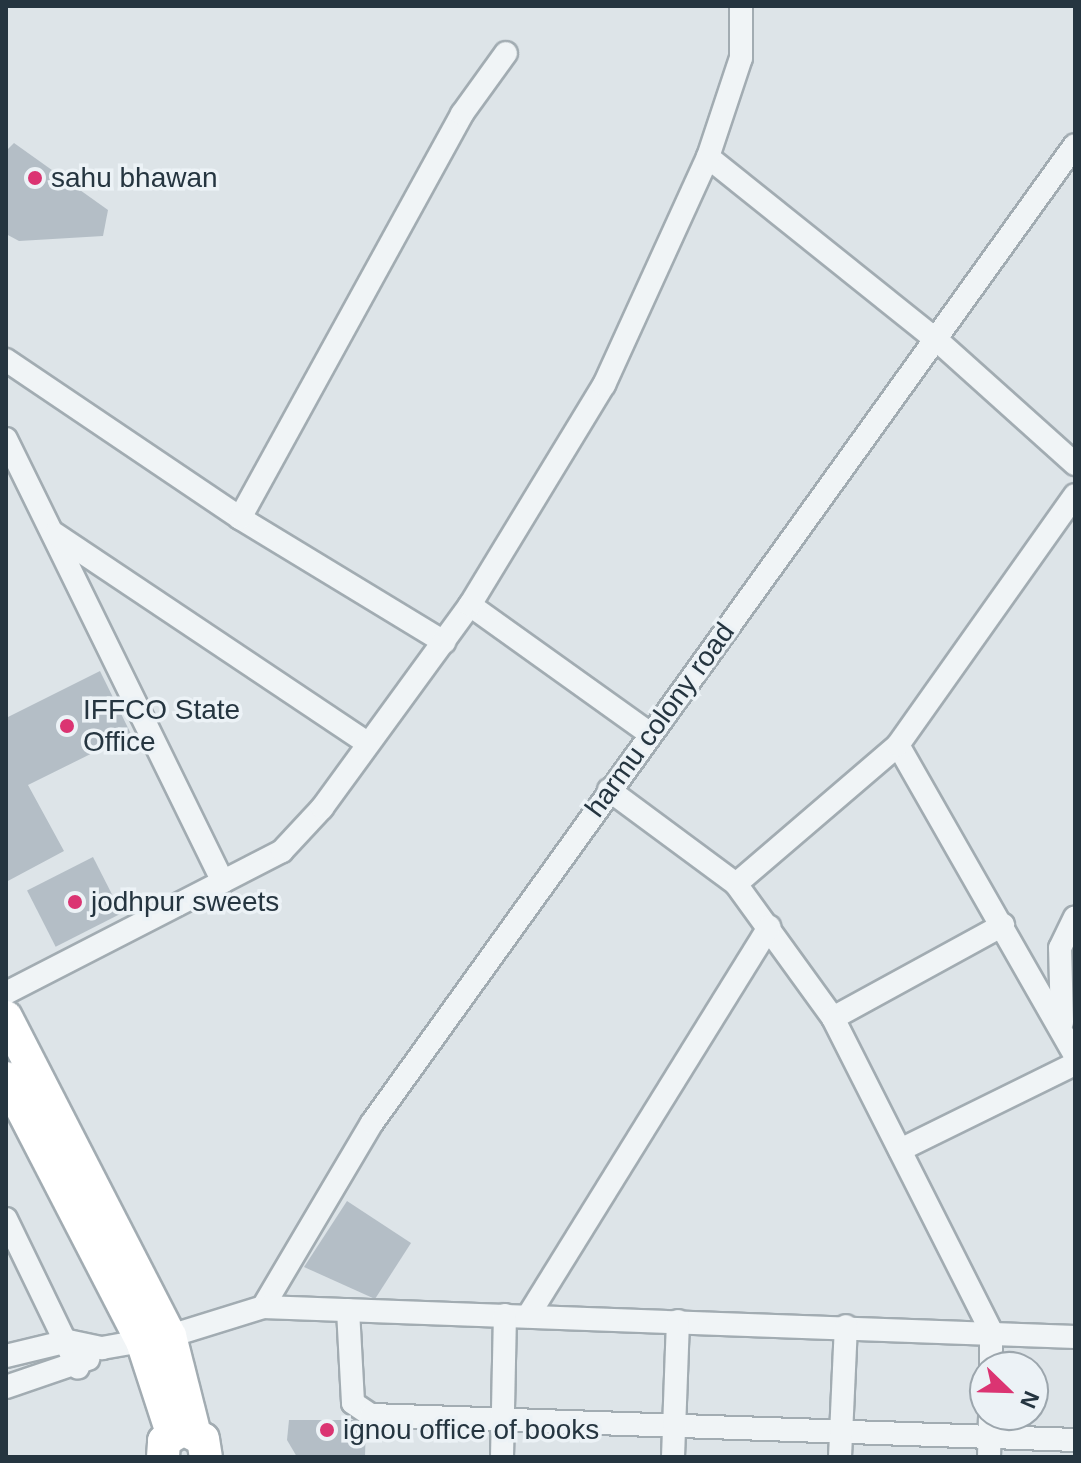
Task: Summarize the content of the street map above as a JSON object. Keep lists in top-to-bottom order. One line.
{"streets":{"street":["harmu colony road"]},"places":["sahu bhawan","IFFCO State Office","jodhpur sweets","ignou office of books"],"north":"bottom right"}
